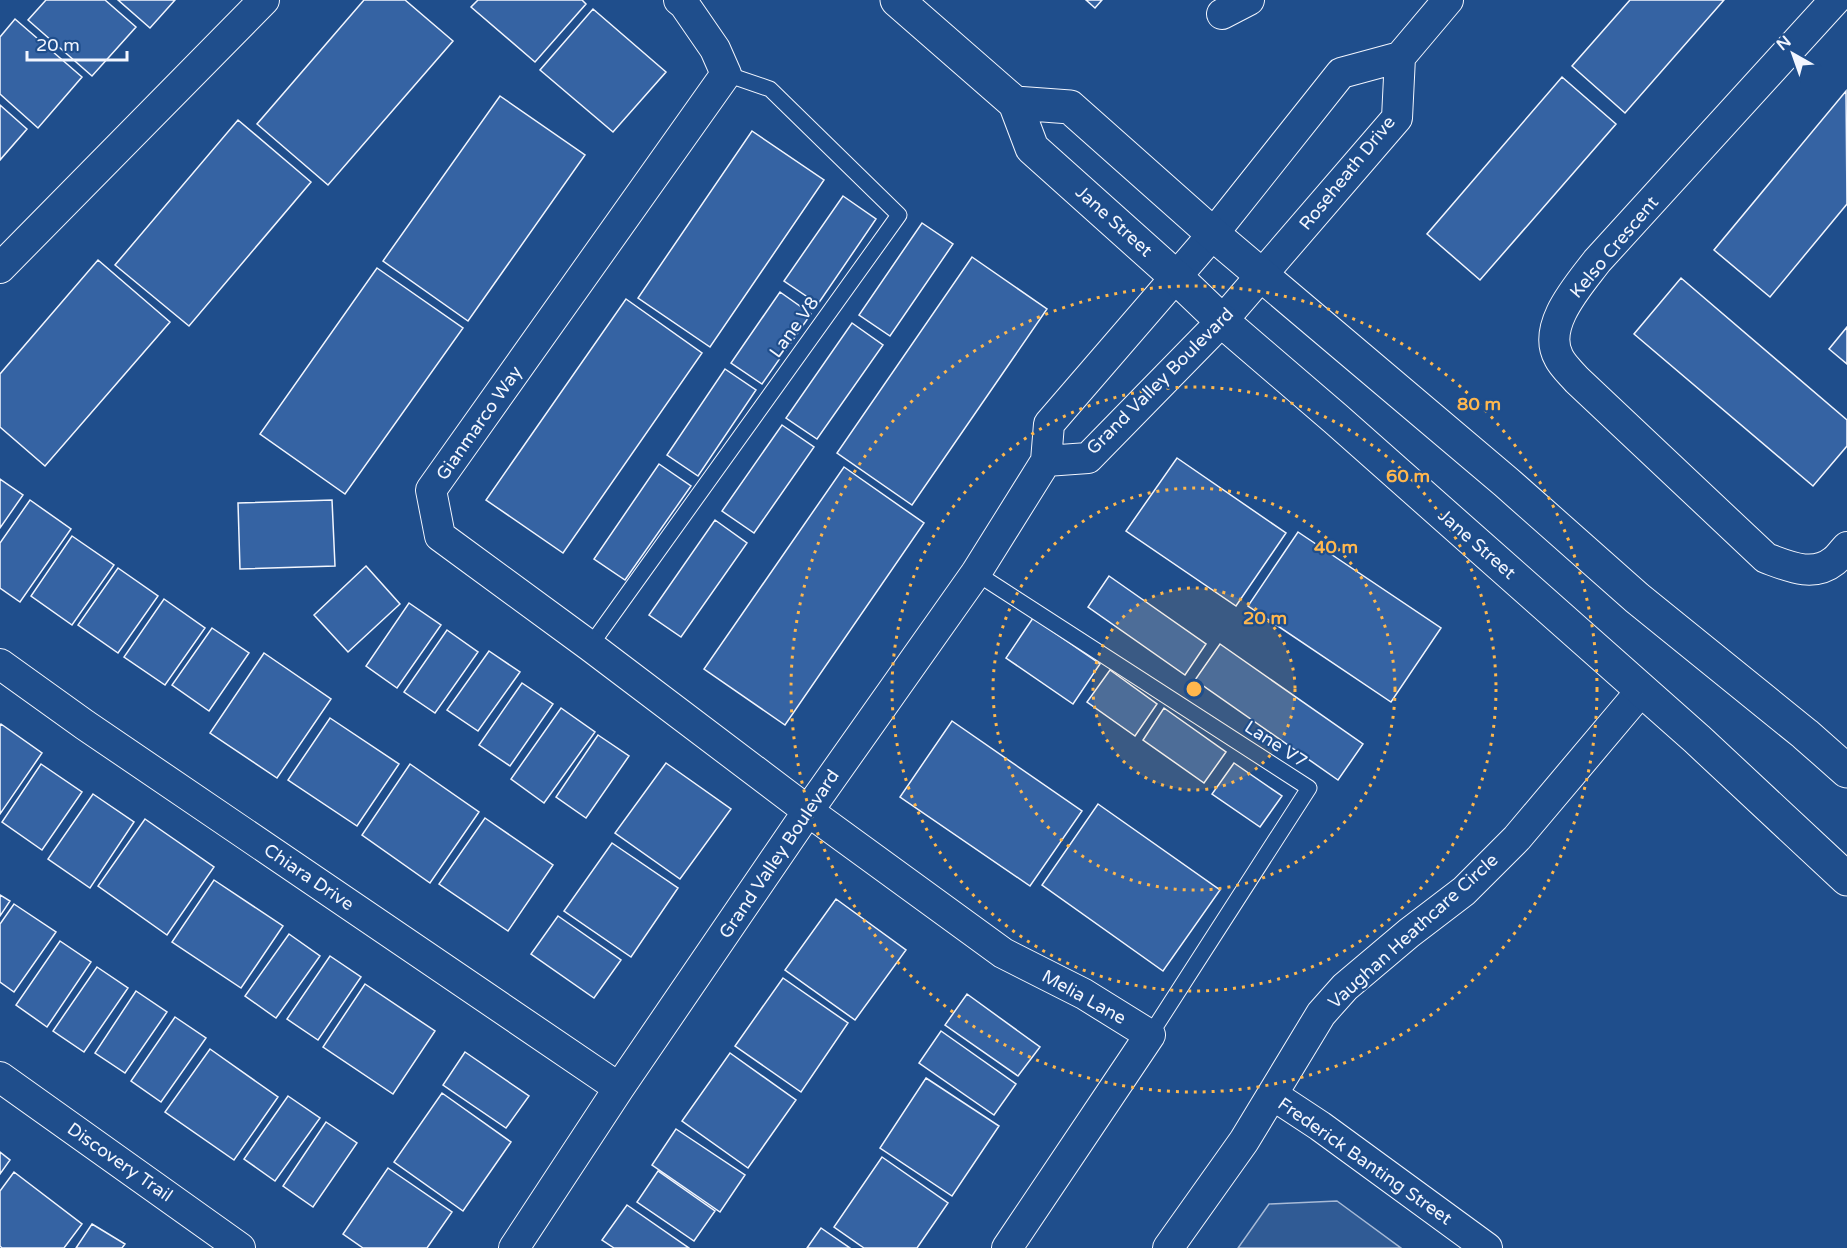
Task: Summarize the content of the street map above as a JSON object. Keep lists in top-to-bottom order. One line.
{"streets":{"main road":["Jane Street"],"street":["Roseheath Drive","Kelso Crescent","Grand Valley Boulevard","Gianmarco Way","Chiara Drive","Vaughan Heathcare Circle","Melia Lane","Frederick Banting Street","Discovery Trail"],"lane":["Lane V8","Lane V7"]},"crossings":[["Roseheath Drive","Grand Valley Boulevard"],["Jane Street","Grand Valley Boulevard"],["Jane Street","Vaughan Heathcare Circle"],["Lane V8","Gianmarco Way"],["Grand Valley Boulevard","Gianmarco Way"],["Grand Valley Boulevard","Lane V7"],["Grand Valley Boulevard","Chiara Drive"],["Grand Valley Boulevard","Melia Lane"],["Gianmarco Way","Melia Lane"],["Lane V7","Melia Lane"],["Vaughan Heathcare Circle","Frederick Banting Street"]],"scale_bar":"20 m","north":"top left","rings":["80 m","60 m","40 m","20 m"]}
